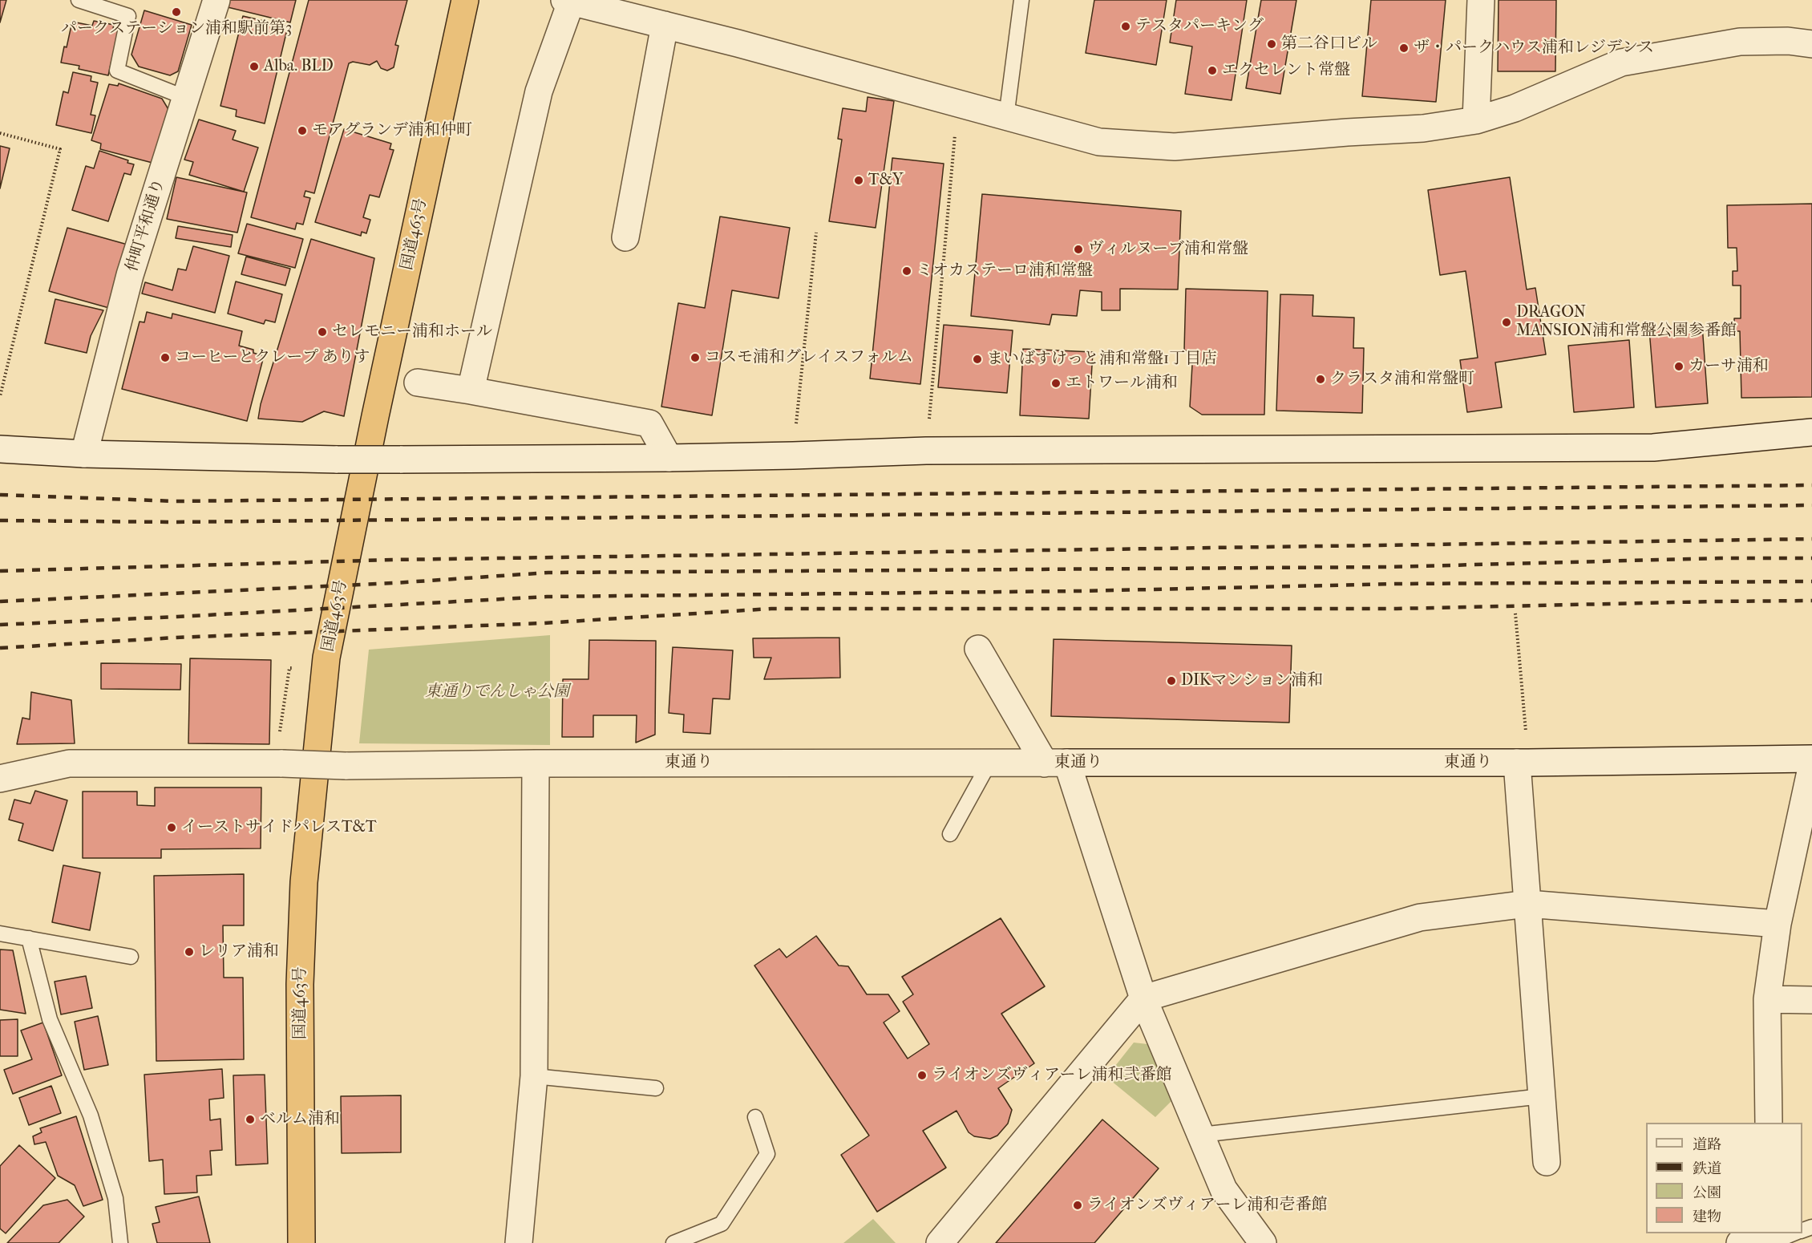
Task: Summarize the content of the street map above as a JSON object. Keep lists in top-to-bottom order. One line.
{"streets":{"highway":["国道463号"],"street":["仲町平和通り","東通り"]},"parks":["東通りでんしゃ公園"],"places":["パークステーション浦和駅前第3","テスタパーキング","第二谷口ビル","ザ・パークハウス浦和レジデンス","Alba. BLD","エクセレント常盤","モアグランデ浦和仲町","T&Y","ヴィルヌーブ浦和常盤","ミオカステーロ浦和常盤","DRAGON MANSION浦和常盤公園参番館","セレモニー浦和ホール","コーヒーとクレープ ありす","コスモ浦和グレイスフォルム","まいばすけっと浦和常盤1丁目店","カーサ浦和","クラスタ浦和常盤町","エトワール浦和","DIKマンション浦和","イーストサイドパレスT&T","レリア浦和","ライオンズヴィアーレ浦和弐番館","ベルム浦和","ライオンズヴィアーレ浦和壱番館"],"legend":["道路","鉄道","公園","建物"]}
